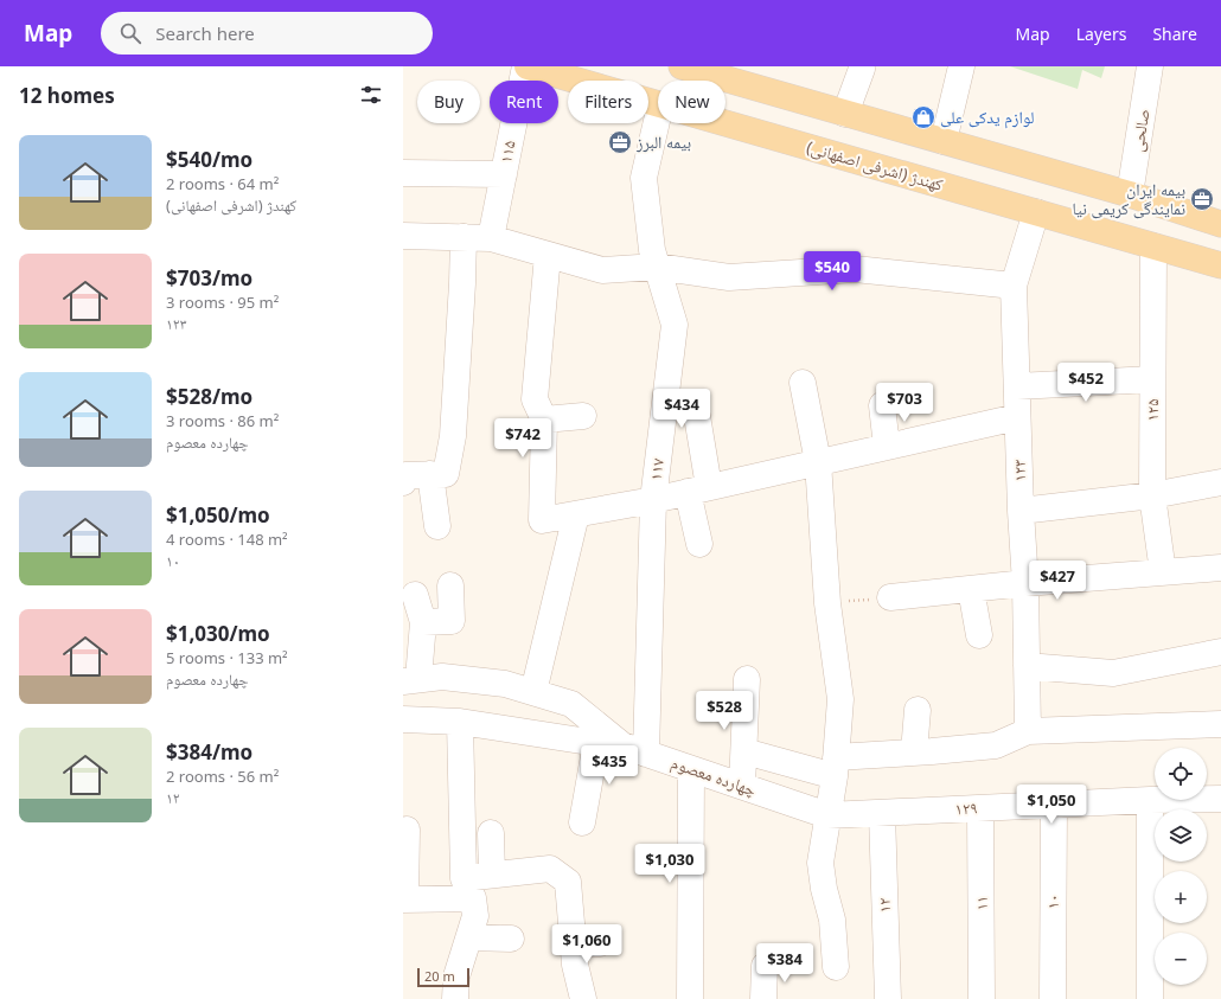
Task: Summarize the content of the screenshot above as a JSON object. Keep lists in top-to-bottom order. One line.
{"streets":{"main road":["کهندژ (اشرفی اصفهانی)"],"street":["صالحی","۱۱۵","۱۲۵","۱۱۷","۱۲۳","چهارده معصوم","۱۲۹","۱۰","۱۱","۱۲"]},"crossings":[["۱۱۵","کهندژ (اشرفی اصفهانی)"],["کهندژ (اشرفی اصفهانی)","۱۲۵"],["کهندژ (اشرفی اصفهانی)","۱۲۳"],["۱۱۷","چهارده معصوم"],["چهارده معصوم","۱۲۹"],["چهارده معصوم","۱۲"],["۱۲۹","۱۰"],["۱۲۹","۱۱"],["۱۲۹","۱۲"]],"places":{"shop":["لوازم یدکی علی"],"office":["بیمه البرز","بیمه ایران نمایندگی کریمی نیا"]},"scale_bar":"20 m","page":{"header":"Map","search":"Search here","nav":["Map","Layers","Share"],"heading":"12 homes","chip":["Buy","Rent","Filters","New"],"list":[{"name":"$540/mo","note":"2 rooms · 64 m² · کهندژ (اشرفی اصفهانی)"},{"name":"$703/mo","note":"3 rooms · 95 m² · ۱۲۳"},{"name":"$528/mo","note":"3 rooms · 86 m² · چهارده معصوم"},{"name":"$1,050/mo","note":"4 rooms · 148 m² · ۱۰"},{"name":"$1,030/mo","note":"5 rooms · 133 m² · چهارده معصوم"},{"name":"$384/mo","note":"2 rooms · 56 m² · ۱۲"}],"price":["$540","$452","$703","$434","$742","$427","$528","$435","$1,050","$1,030","$1,060","$384"],"map_buttons":["+","−"],"scale":"20 m"}}
